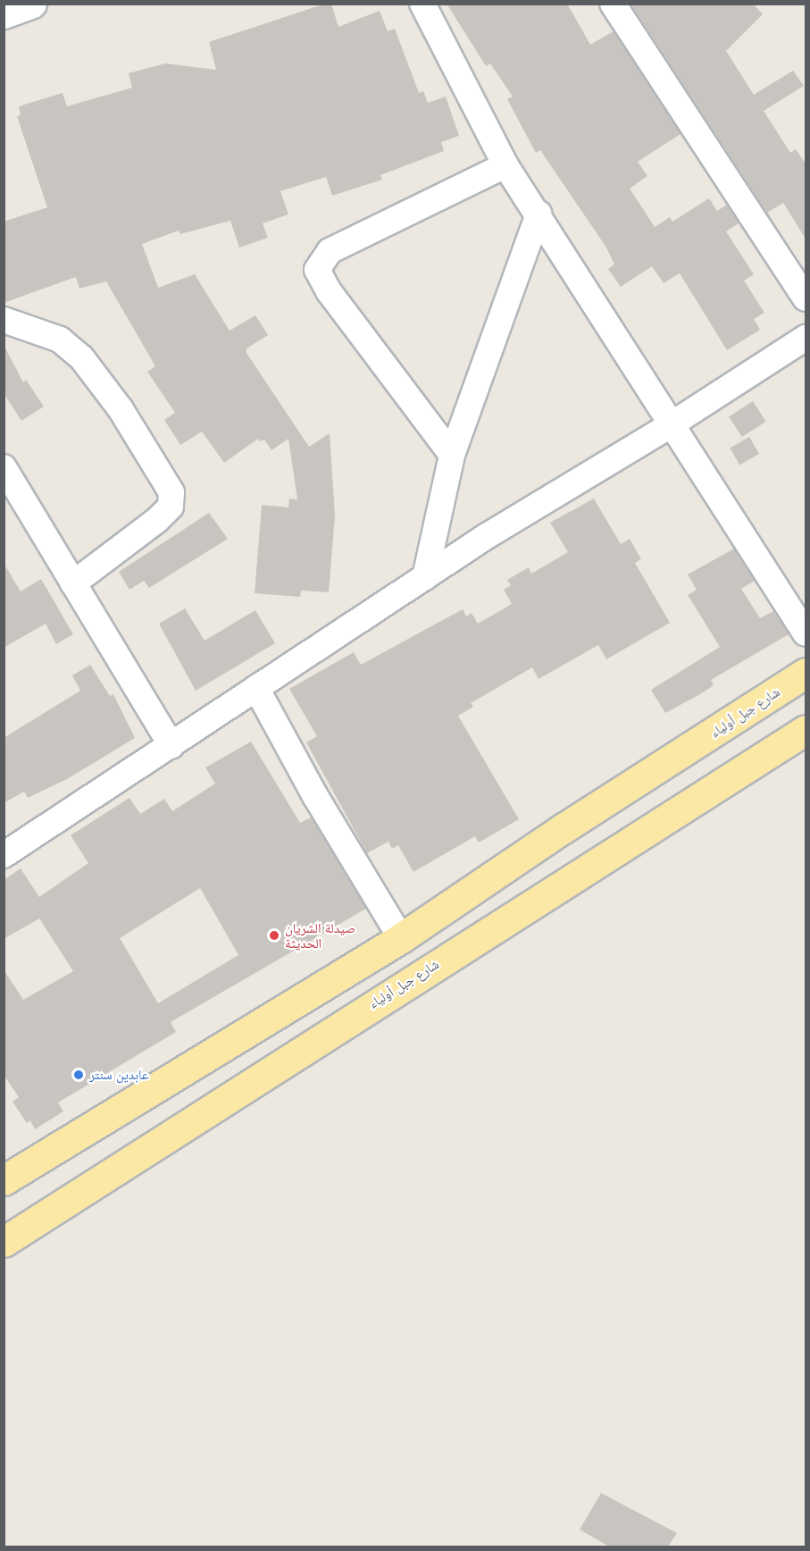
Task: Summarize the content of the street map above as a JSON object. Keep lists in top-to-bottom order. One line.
{"streets":{"main road":["شارع جبل أولياء"]},"places":["صيدلة الشريان الحديثة","عابدين سنتر"]}
